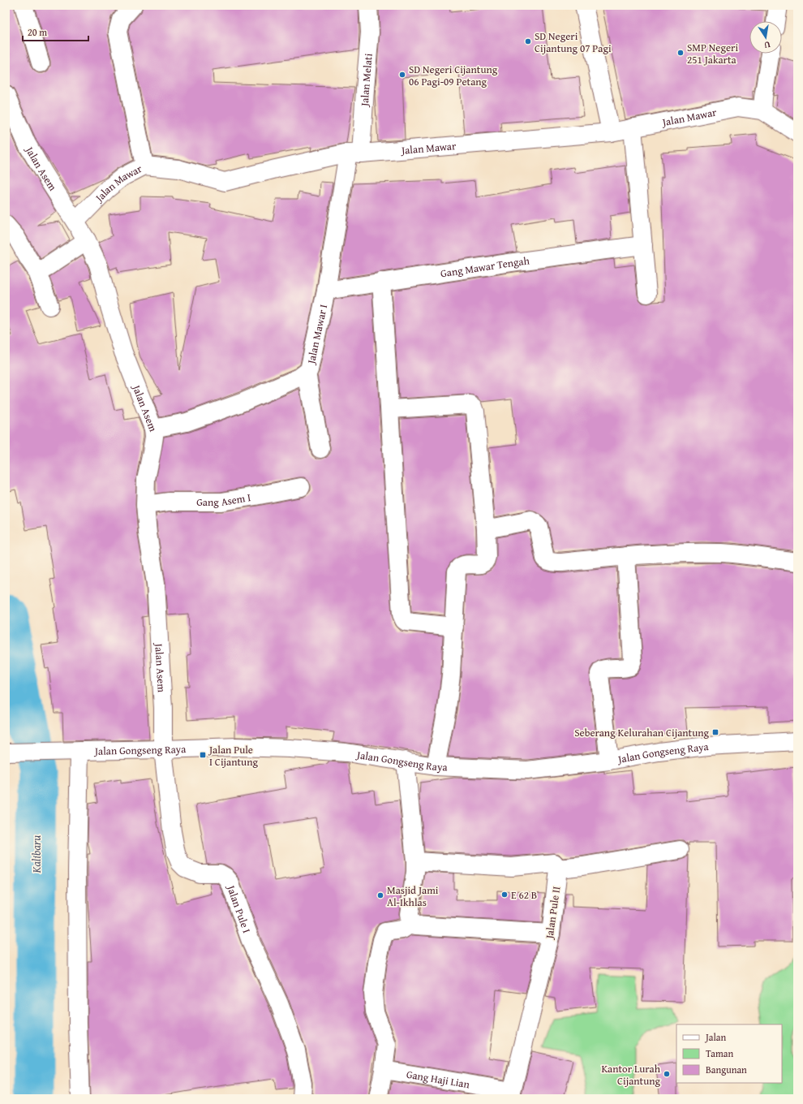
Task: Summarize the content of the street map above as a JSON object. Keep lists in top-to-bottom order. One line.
{"streets":{"street":["Jalan Melati","Jalan Mawar","Jalan Asem","Gang Mawar Tengah","Jalan Mawar I","Gang Asem I","Jalan Gongseng Raya","Jalan Pule I","Jalan Pule II","Gang Haji Lian"]},"crossings":[["Jalan Melati","Jalan Mawar"],["Jalan Melati","Jalan Mawar I"],["Jalan Mawar","Jalan Asem"],["Jalan Mawar","Jalan Mawar I"],["Jalan Asem","Jalan Mawar I"],["Jalan Asem","Gang Asem I"],["Jalan Asem","Jalan Gongseng Raya"],["Jalan Asem","Jalan Pule I"],["Gang Mawar Tengah","Jalan Mawar I"],["Jalan Gongseng Raya","Jalan Pule I"],["Jalan Pule II","Gang Haji Lian"]],"water":["Kalibaru"],"places":{"other":["SD Negeri Cijantung 07 Pagi","SMP Negeri 251 Jakarta","SD Negeri Cijantung 06 Pagi-09 Petang","E 62 B","Masjid Jami Al-Ikhlas","Kantor Lurah Cijantung"],"transit":["Seberang Kelurahan Cijantung","Jalan Pule I Cijantung"]},"legend":["Jalan","Taman","Bangunan"],"scale_bar":"20 m","north":"bottom"}
